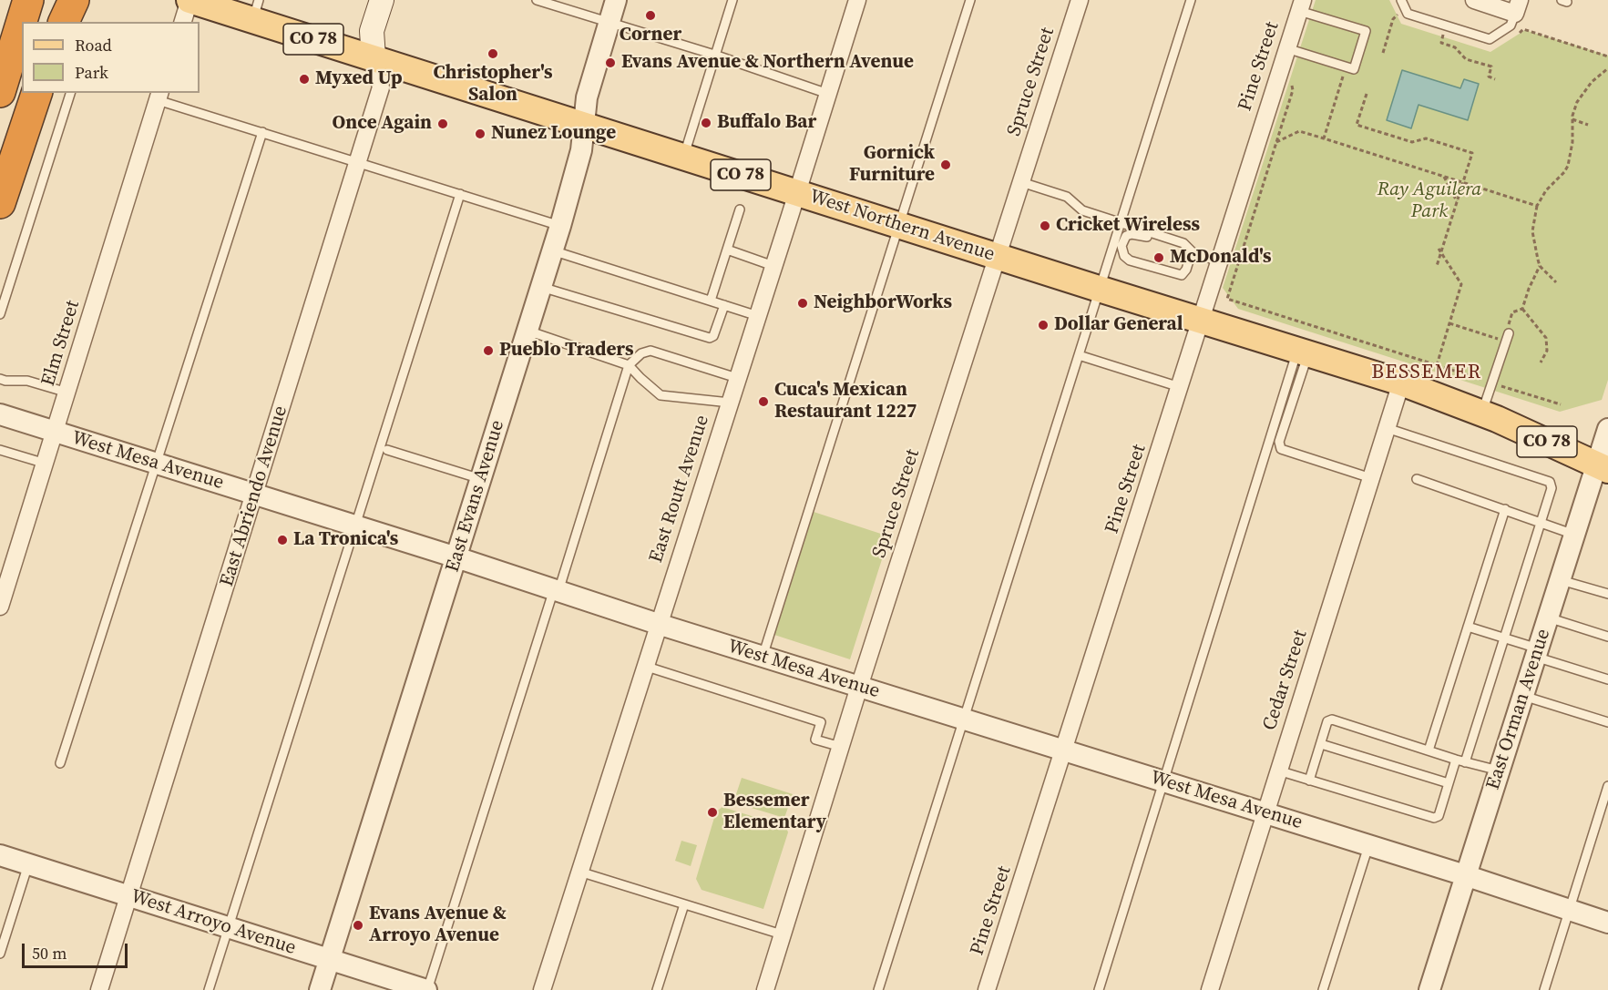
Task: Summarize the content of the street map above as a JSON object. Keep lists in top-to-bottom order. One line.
{"streets":{"main road":["CO 78","West Northern Avenue","East Abriendo Avenue"],"street":["Pine Street","Spruce Street","Elm Street","West Mesa Avenue","East Routt Avenue","East Evans Avenue","Cedar Street","East Orman Avenue","West Arroyo Avenue"]},"crossings":[["Pine Street","West Northern Avenue"],["Pine Street","West Mesa Avenue"],["Spruce Street","West Northern Avenue"],["Spruce Street","West Mesa Avenue"],["West Northern Avenue","East Routt Avenue"],["West Northern Avenue","East Abriendo Avenue"],["West Northern Avenue","East Evans Avenue"],["West Northern Avenue","Cedar Street"],["West Northern Avenue","East Orman Avenue"],["Elm Street","West Mesa Avenue"],["West Mesa Avenue","East Routt Avenue"],["West Mesa Avenue","East Abriendo Avenue"],["West Mesa Avenue","East Evans Avenue"],["West Mesa Avenue","Cedar Street"],["West Mesa Avenue","East Orman Avenue"],["East Abriendo Avenue","West Arroyo Avenue"],["East Evans Avenue","West Arroyo Avenue"]],"districts":["BESSEMER"],"parks":["Ray Aguilera Park"],"places":["Corner","Christopher's Salon","Evans Avenue & Northern Avenue","Myxed Up","Buffalo Bar","Once Again","Nunez Lounge","Gornick Furniture","Cricket Wireless","McDonald's","NeighborWorks","Dollar General","Pueblo Traders","Cuca's Mexican Restaurant 1227","La Tronica's","Bessemer Elementary","Evans Avenue & Arroyo Avenue"],"legend":["Road","Park"],"scale_bar":"50 m"}
